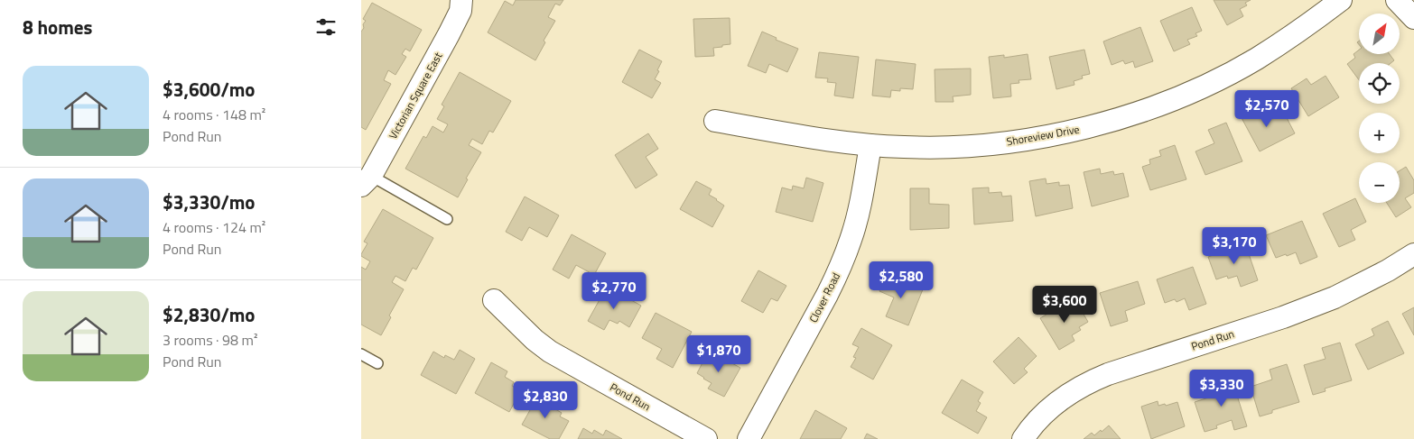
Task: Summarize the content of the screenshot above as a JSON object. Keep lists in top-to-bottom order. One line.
{"streets":{"street":["Victorian Square East","Shoreview Drive","Clover Road","Pond Run"]},"crossings":[["Shoreview Drive","Clover Road"]],"north":"top right","page":{"heading":"8 homes","map_buttons":["+","−"],"list":[{"name":"$3,600/mo","note":"4 rooms · 148 m² · Pond Run"},{"name":"$3,330/mo","note":"4 rooms · 124 m² · Pond Run"},{"name":"$2,830/mo","note":"3 rooms · 98 m² · Pond Run"}],"price":["$2,570","$3,170","$2,580","$2,770","$3,600","$1,870","$3,330","$2,830"]}}
